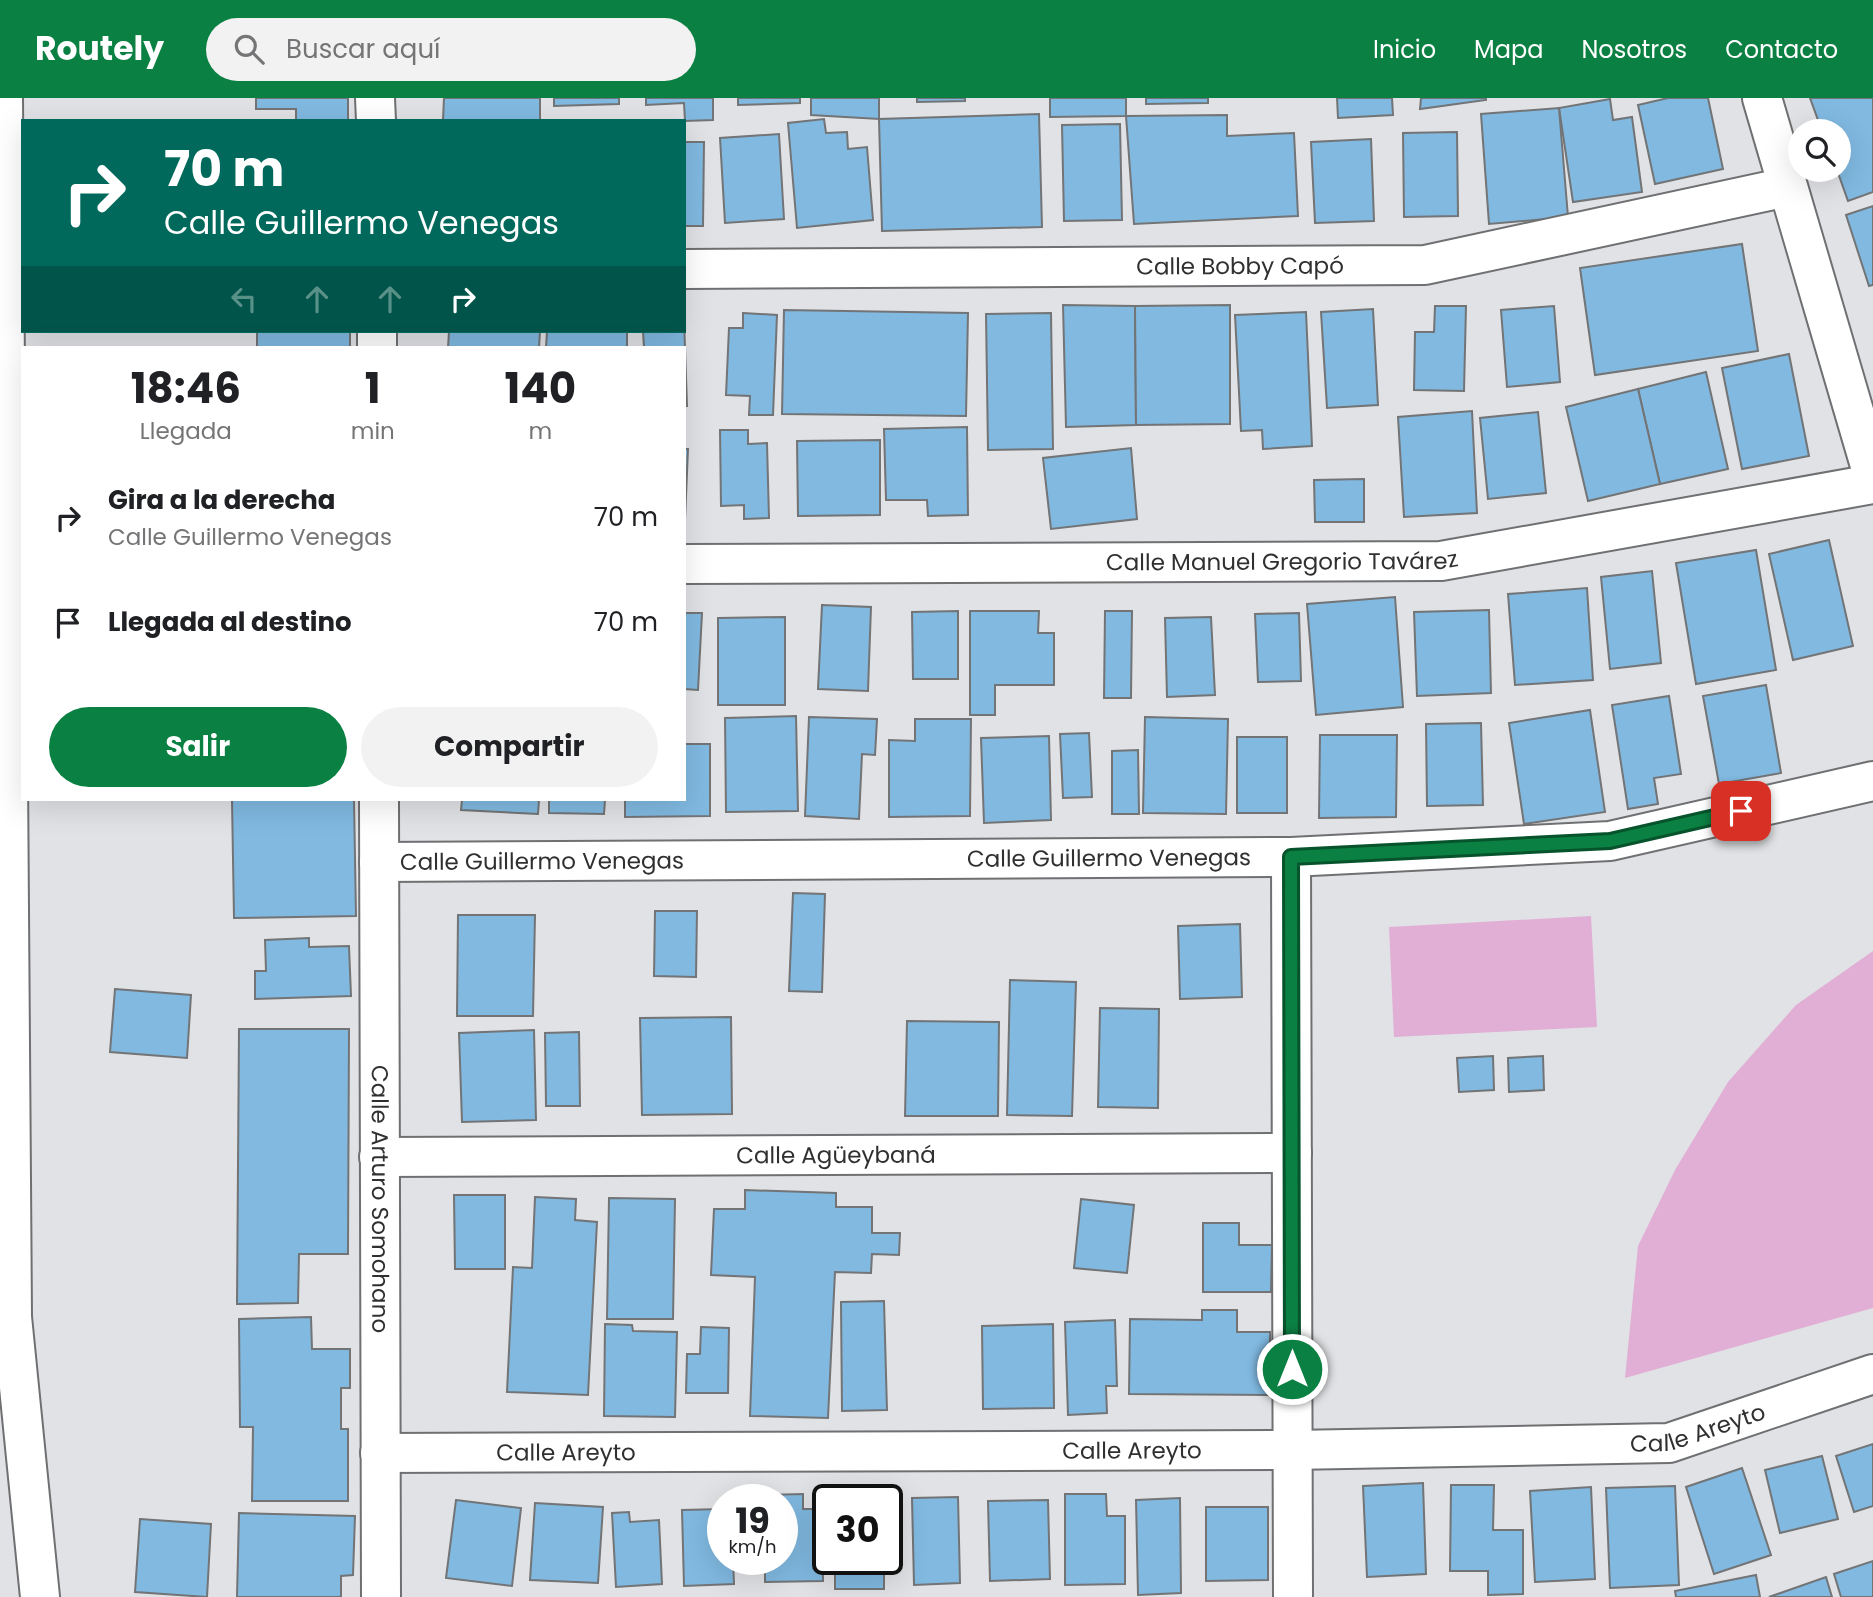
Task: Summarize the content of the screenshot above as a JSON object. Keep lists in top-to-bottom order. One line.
{"streets":{"street":["Calle Bobby Capó","Calle Manuel Gregorio Tavárez","Calle Guillermo Venegas","Calle Agüeybaná","Calle Arturo Somohano","Calle Areyto"]},"crossings":[["Calle Guillermo Venegas","Calle Arturo Somohano"],["Calle Agüeybaná","Calle Arturo Somohano"],["Calle Arturo Somohano","Calle Areyto"]],"page":{"header":"Routely","search":"Buscar aquí","nav":["Inicio","Mapa","Nosotros","Contacto"],"turn":["70 m","Calle Guillermo Venegas"],"eta":["18:46","Llegada","1","min","140","m"],"list":[{"name":"Gira a la derecha","note":"Calle Guillermo Venegas","value":"70 m"},{"name":"Llegada al destino","value":"70 m"}],"buttons":["Salir","Compartir"],"speed":"19 km/h","limit":"30"}}
